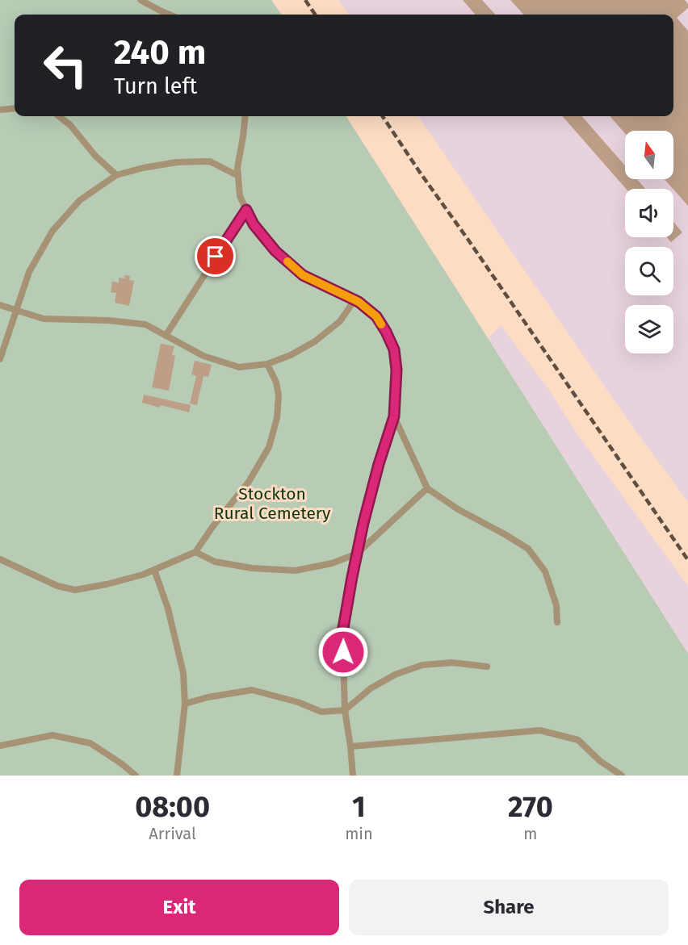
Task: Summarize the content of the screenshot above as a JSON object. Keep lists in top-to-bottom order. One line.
{"parks":["Stockton Rural Cemetery"],"north":"top","page":{"turn":["240 m","Turn left"],"eta":["08:00","Arrival","1","min","270","m"],"buttons":["Exit","Share"]}}
